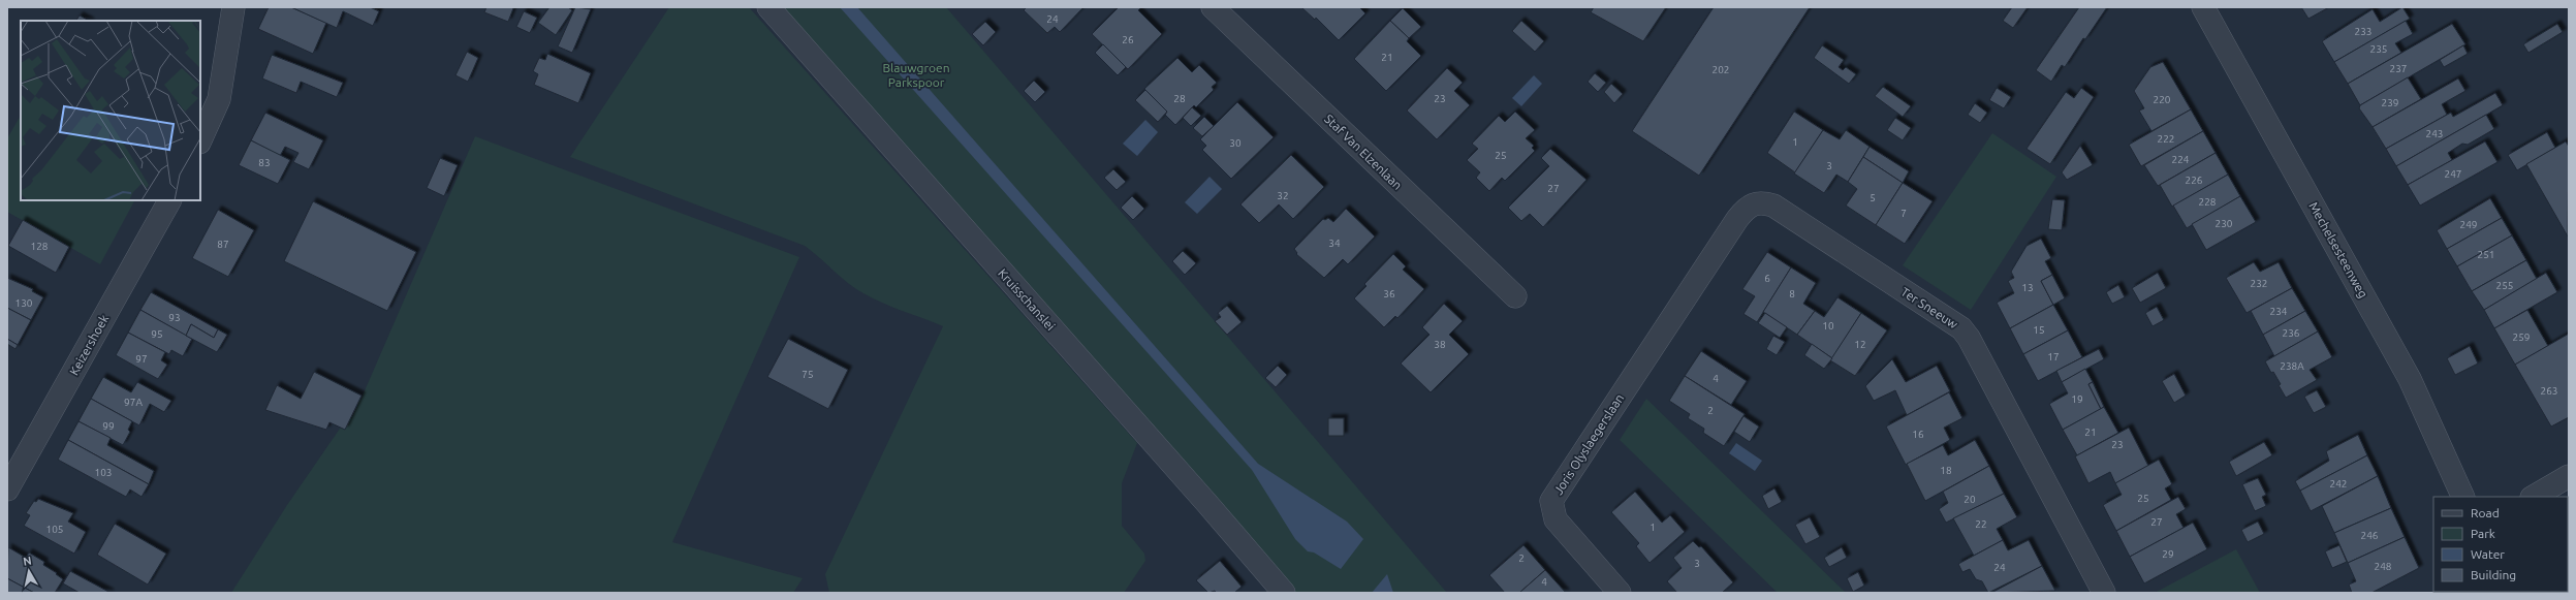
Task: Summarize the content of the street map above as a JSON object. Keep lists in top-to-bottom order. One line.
{"streets":{"street":["Staf Van Elzenlaan","Mechelsesteenweg","Kruisschanslei","Ter Sneeuw","Keizershoek","Joris Olyslaegerslaan"]},"crossings":[["Ter Sneeuw","Joris Olyslaegerslaan"]],"parks":["Blauwgroen Parkspoor"],"house_numbers":["24","233","26","235","21","237","202","28","23","220","239","243","222","1","30","25","224","83","3","247","226","27","32","5","228","7","230","249","34","87","128","251","6","232","255","13","36","8","130","234","93","10","15","236","95","259","38","12","17","97","238A","75","4","263","19","97A","2","99","21","16","23","18","103","242","25","20","27","22","1","105","246","29","2","3","248","24","4"],"legend":["Road","Park","Water","Building"],"north":"top"}
